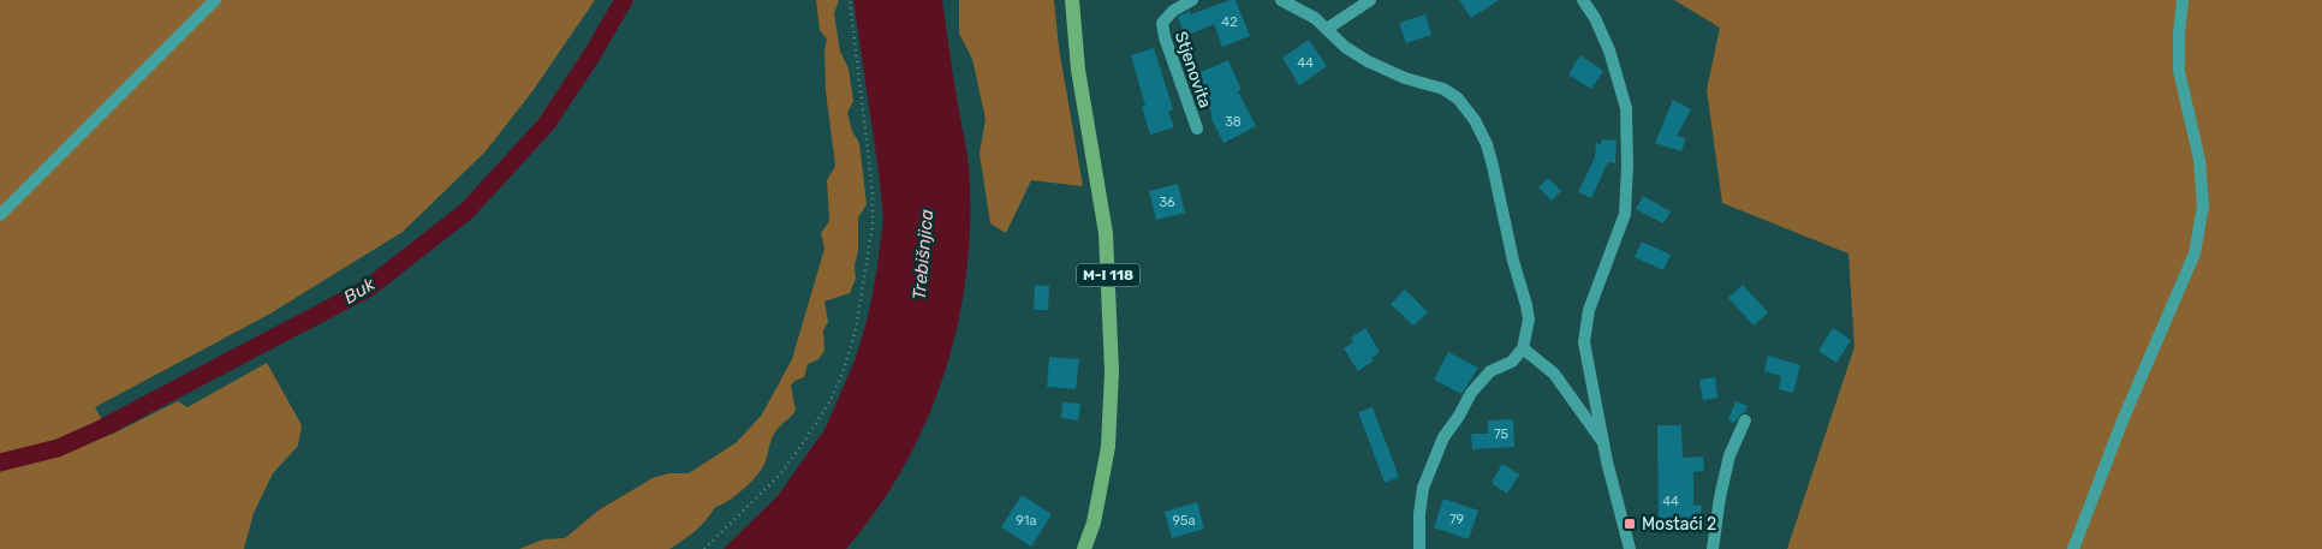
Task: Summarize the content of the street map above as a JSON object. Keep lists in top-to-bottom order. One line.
{"streets":{"main road":["M-I 118"],"street":["Stjenovita"]},"water":["Trebišnjica","Buk"],"places":{"transit":["Mostaći 2"]},"house_numbers":["42","44","38","36","75","44","79","91a","95a"]}
